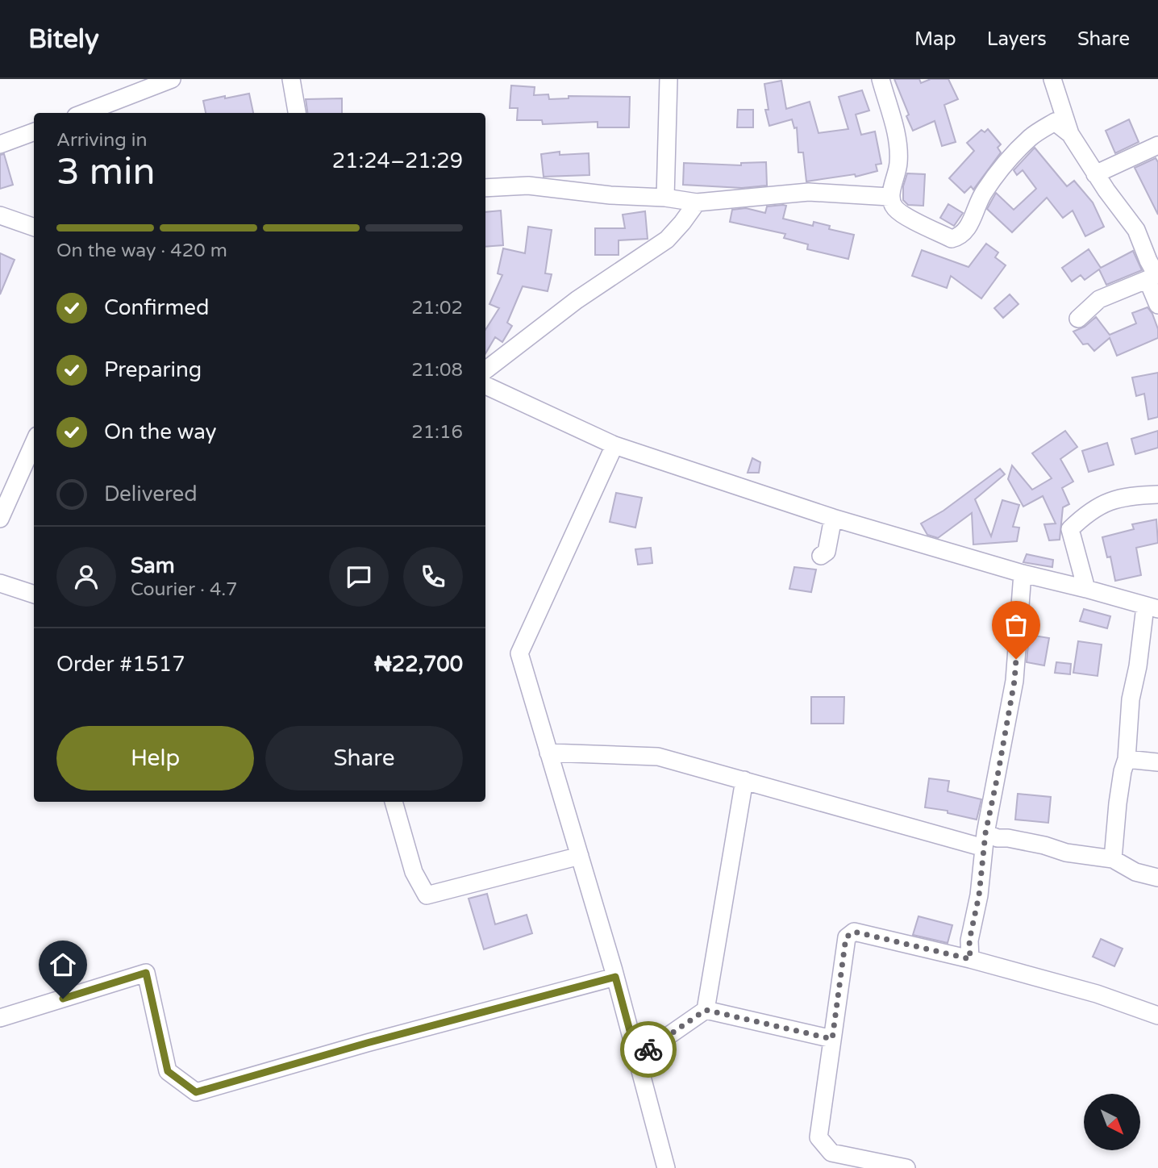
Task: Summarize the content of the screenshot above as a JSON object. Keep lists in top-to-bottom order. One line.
{"north":"bottom right","page":{"header":"Bitely","nav":["Map","Layers","Share"],"heading":["3 min","Arriving in","21:24–21:29"],"panel":["Sam","Courier · 4.7","Order #1517","₦22,700"],"bar":"On the way · 420 m","list":[["Confirmed","21:02"],["Preparing","21:08"],["On the way","21:16"],"Delivered"],"buttons":["Help","Share"]}}
